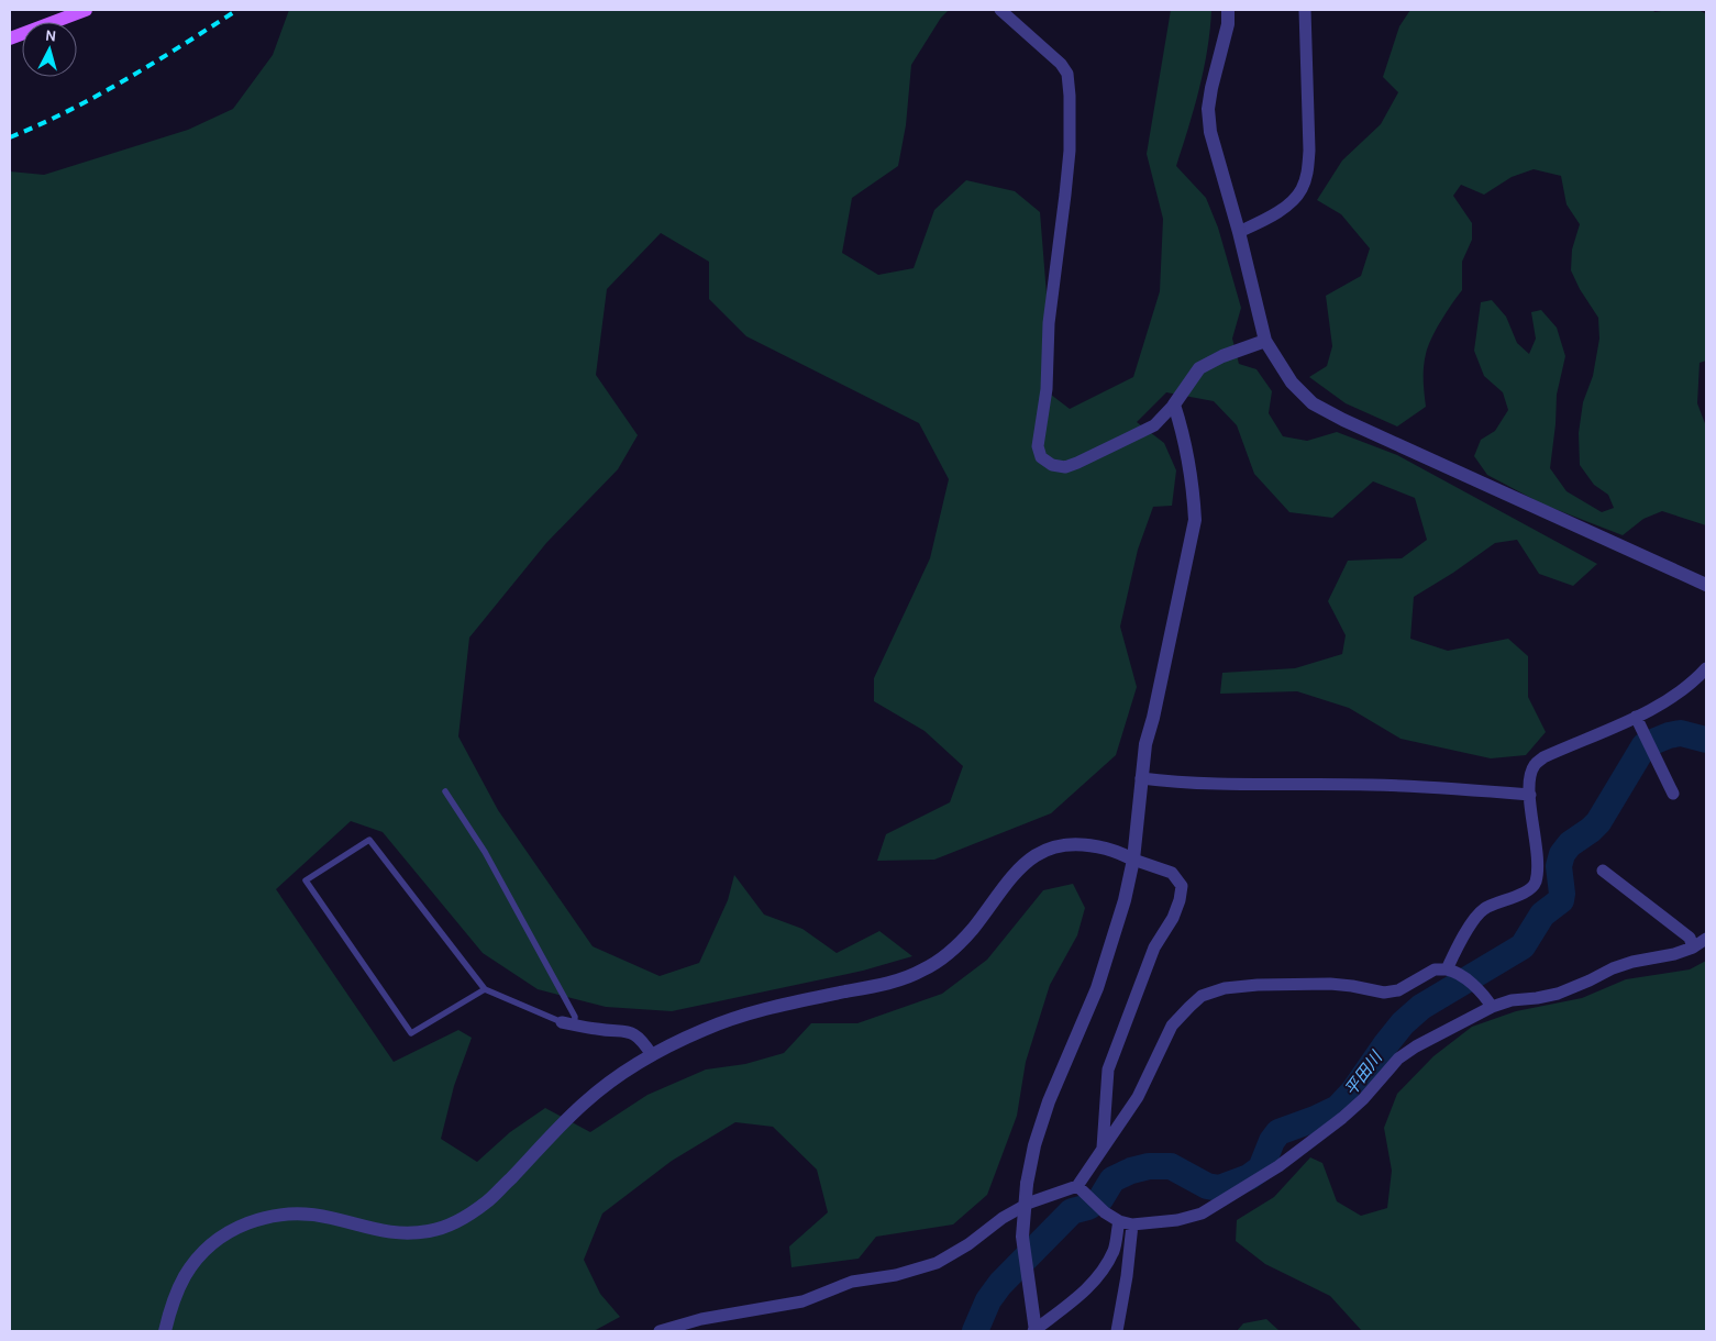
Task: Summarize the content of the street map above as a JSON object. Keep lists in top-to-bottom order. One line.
{"water":["平田川"],"north":"top"}
